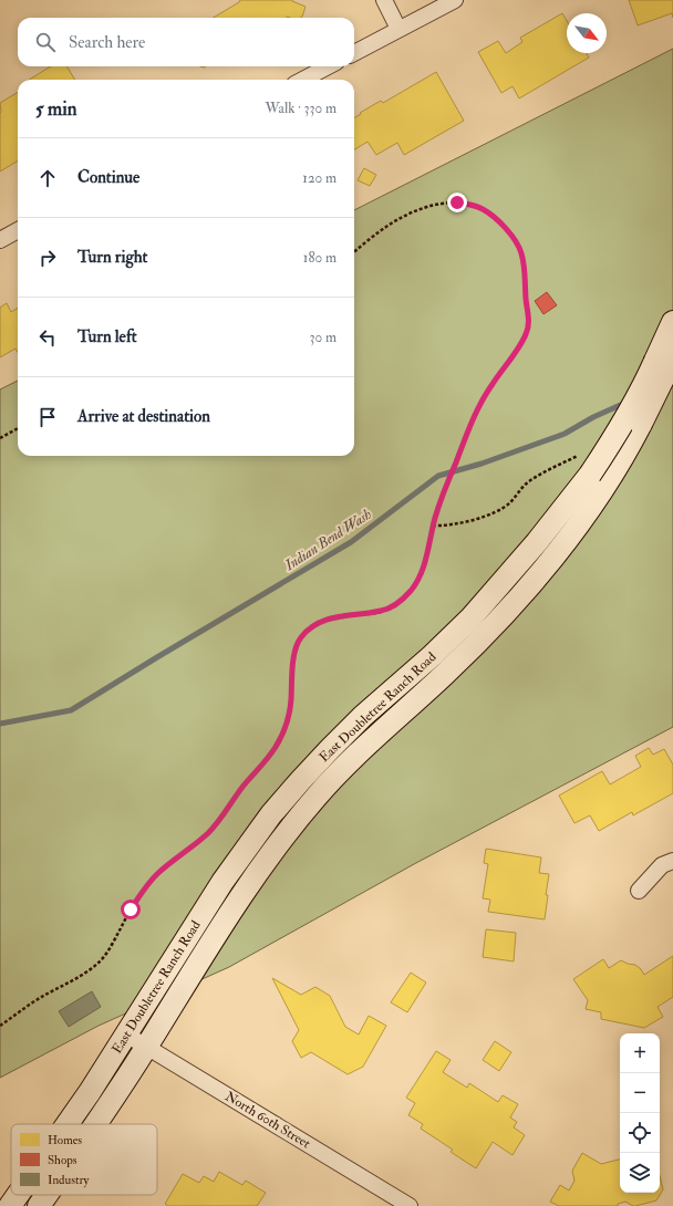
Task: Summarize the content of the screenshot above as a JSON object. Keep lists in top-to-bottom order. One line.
{"streets":{"main road":["East Doubletree Ranch Road"],"street":["North 60th Street"]},"crossings":[["East Doubletree Ranch Road","North 60th Street"]],"water":["Indian Bend Wash"],"legend":["Homes","Shops","Industry"],"north":"bottom right","page":{"search":"Search here","heading":["5 min","Walk · 330 m"],"list":[["Continue","120 m"],["Turn right","180 m"],["Turn left","30 m"],"Arrive at destination"],"map_buttons":["+","−"]}}
